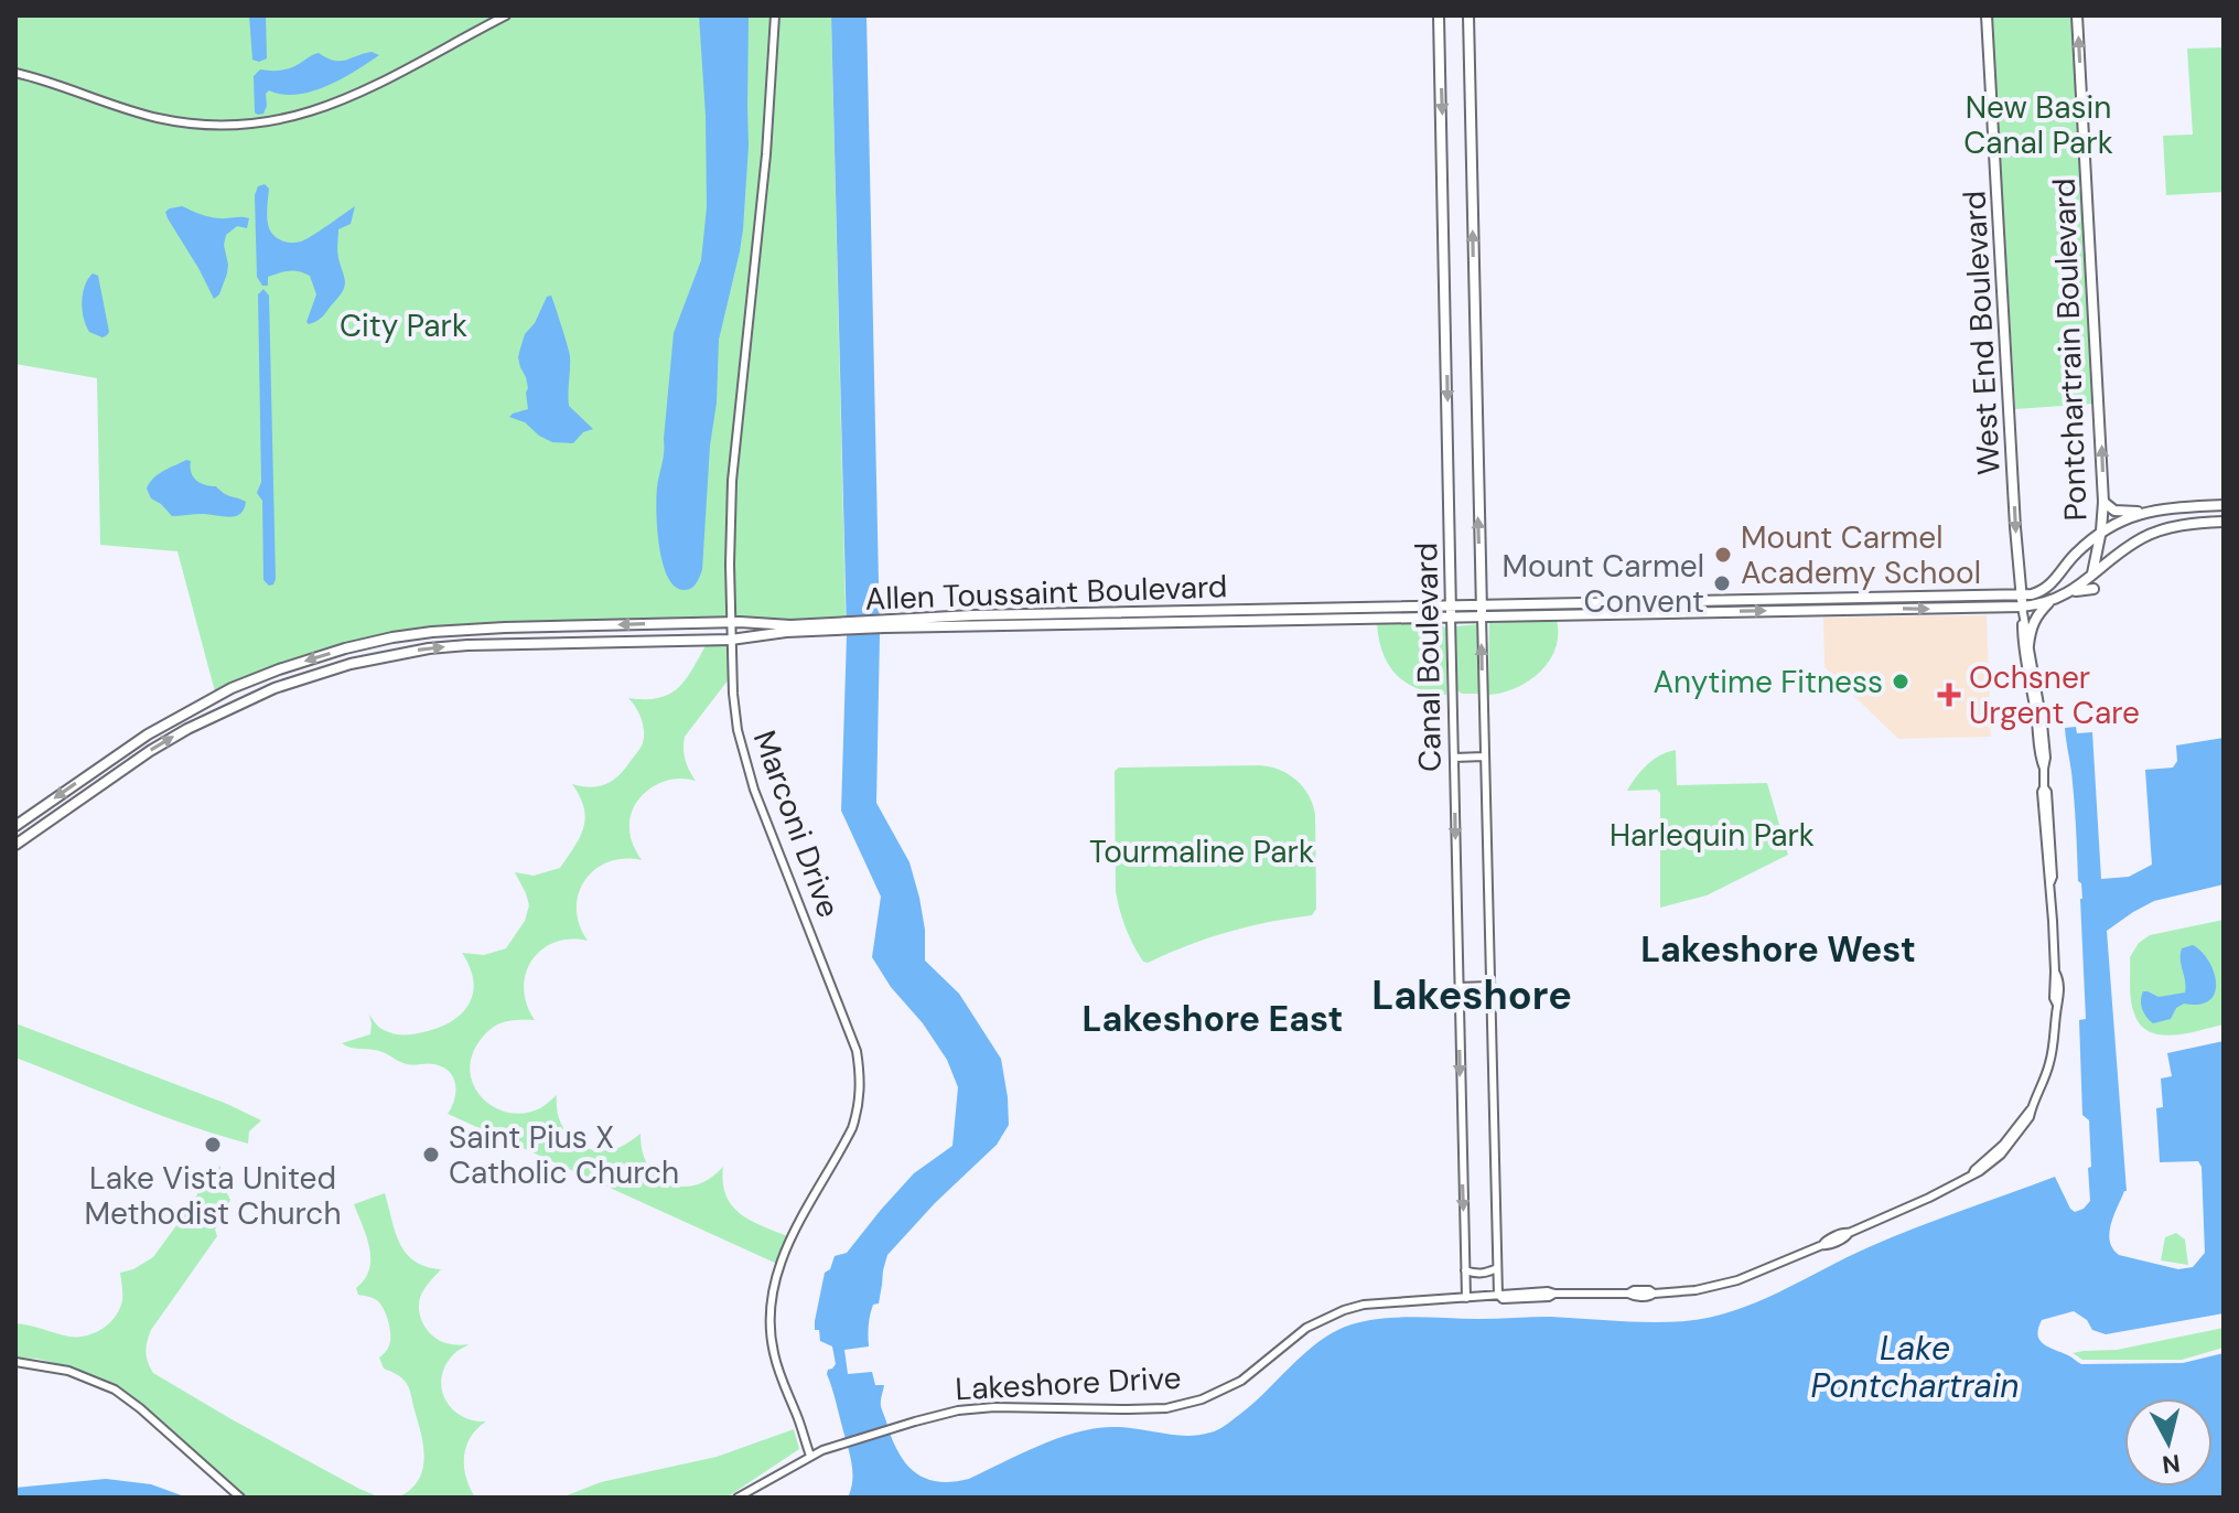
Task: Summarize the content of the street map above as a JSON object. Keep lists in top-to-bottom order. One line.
{"streets":{"main road":["West End Boulevard","Pontchartrain Boulevard","Allen Toussaint Boulevard","Canal Boulevard","Lakeshore Drive"],"street":["Marconi Drive"]},"crossings":[["West End Boulevard","Allen Toussaint Boulevard"],["West End Boulevard","Lakeshore Drive"],["Pontchartrain Boulevard","Allen Toussaint Boulevard"],["Allen Toussaint Boulevard","Canal Boulevard"],["Allen Toussaint Boulevard","Marconi Drive"],["Allen Toussaint Boulevard","Lakeshore Drive"],["Canal Boulevard","Lakeshore Drive"],["Marconi Drive","Lakeshore Drive"]],"one_way":["West End Boulevard","Pontchartrain Boulevard"],"districts":["Lakeshore West","Lakeshore","Lakeshore East"],"water":["Lake Pontchartrain"],"parks":["New Basin Canal Park","City Park","Harlequin Park","Tourmaline Park"],"places":{"other":["Mount Carmel Academy School","Mount Carmel Convent","Anytime Fitness","Lake Vista United Methodist Church","Saint Pius X Catholic Church"],"health":["Ochsner Urgent Care"]},"north":"bottom"}
